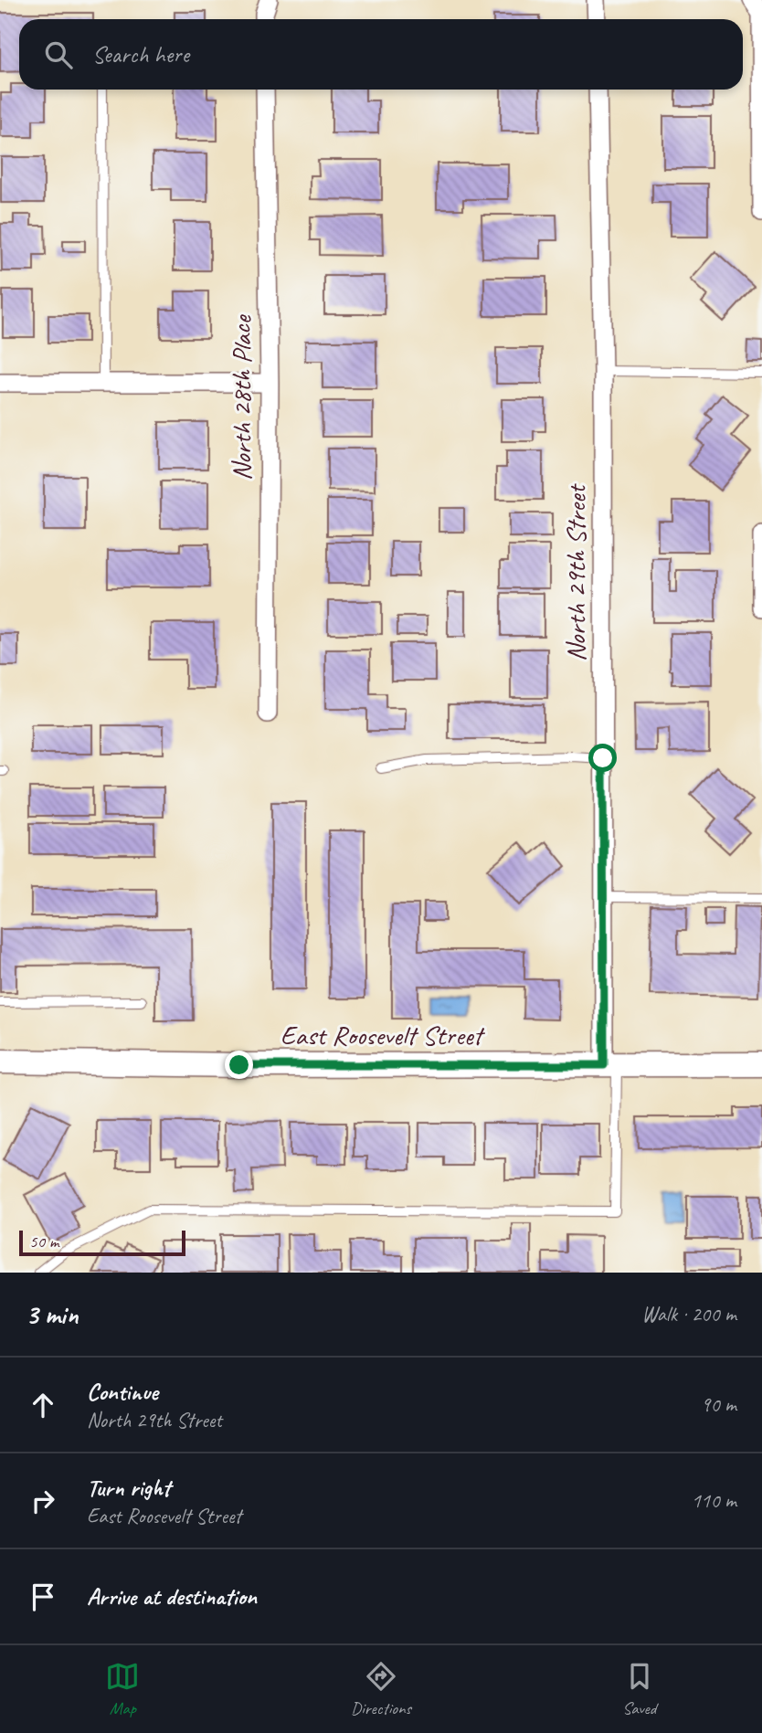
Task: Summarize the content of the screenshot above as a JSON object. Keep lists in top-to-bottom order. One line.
{"streets":{"street":["North 28th Place","North 29th Street","East Roosevelt Street"]},"crossings":[["North 29th Street","East Roosevelt Street"]],"scale_bar":"50 m","page":{"search":"Search here","scale":"50 m","heading":["3 min","Walk · 200 m"],"list":[["Continue","North 29th Street","90 m"],["Turn right","East Roosevelt Street","110 m"],"Arrive at destination"],"nav":["Map","Directions","Saved"]}}
